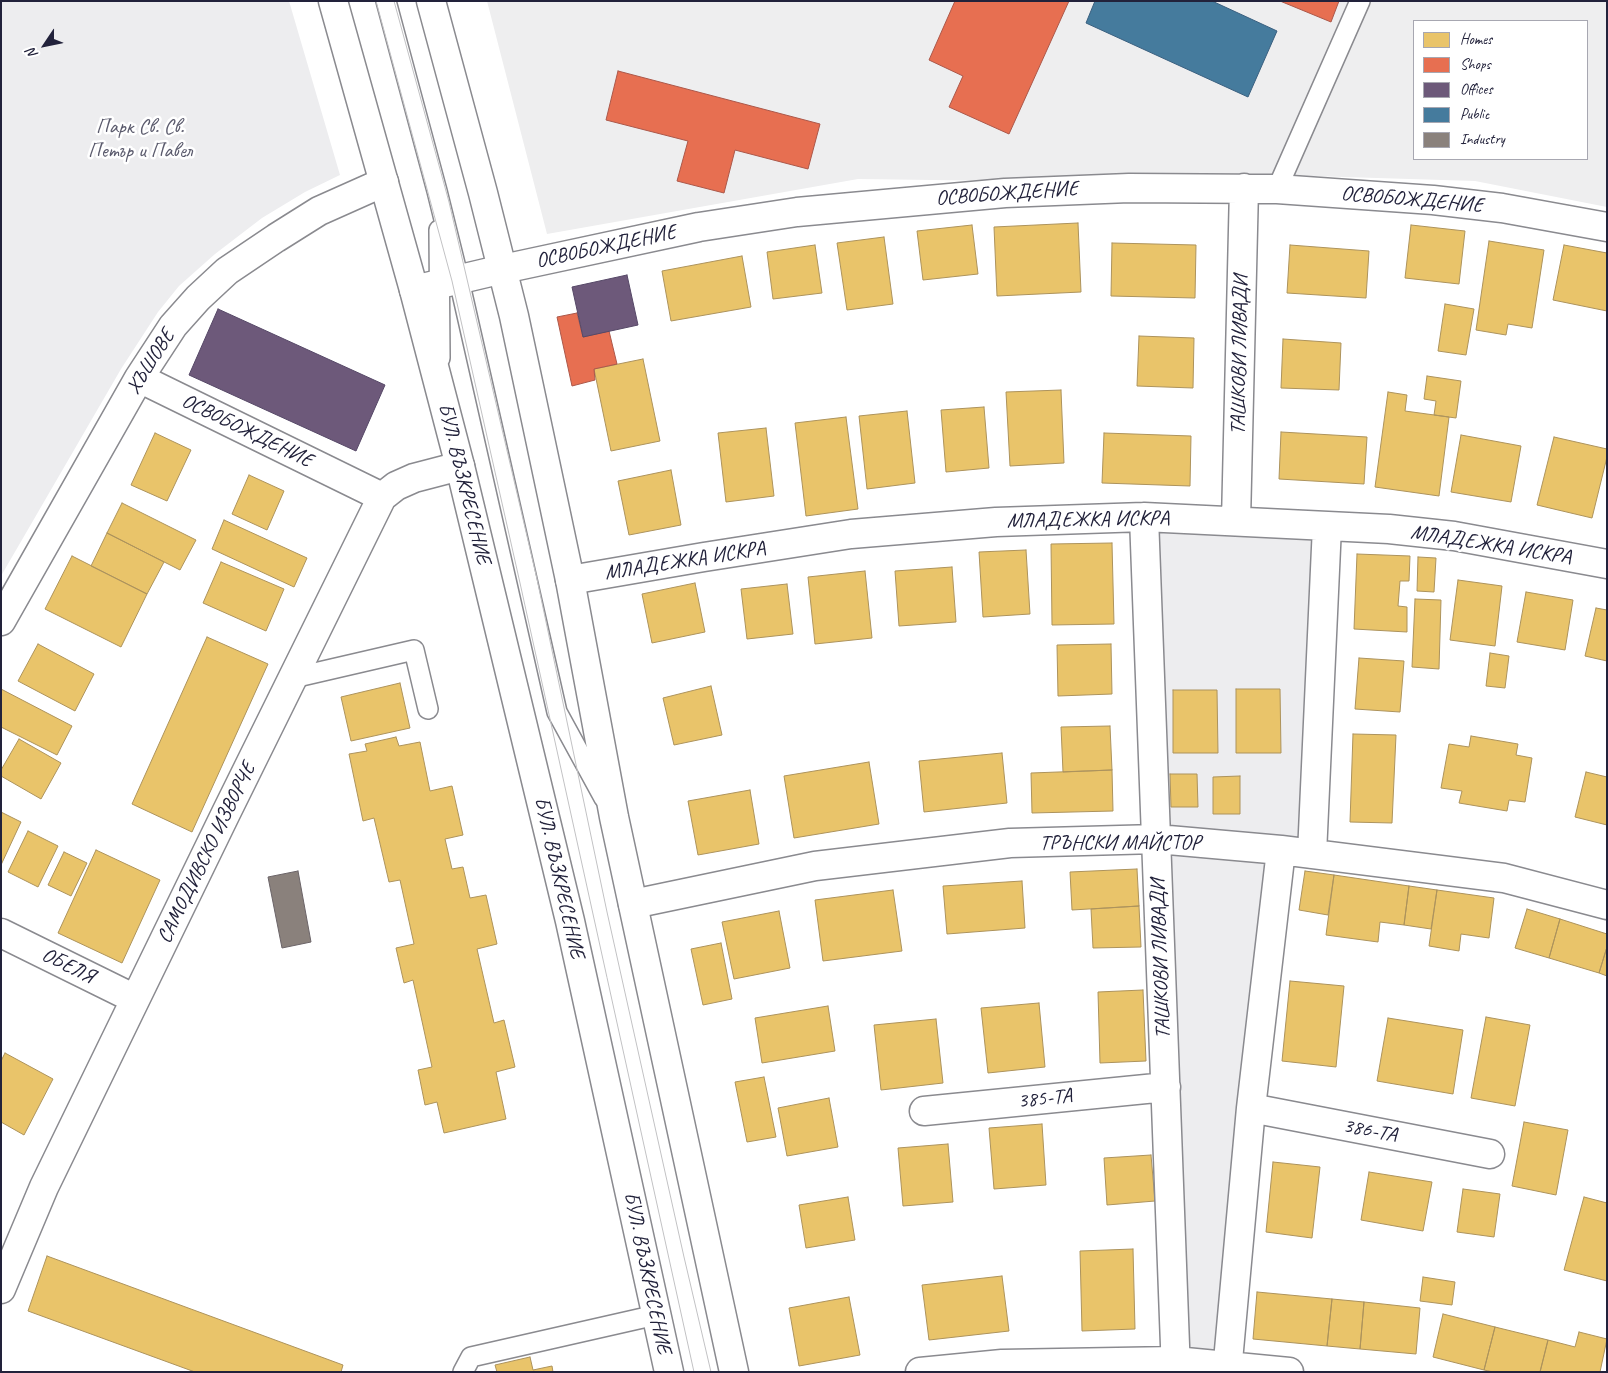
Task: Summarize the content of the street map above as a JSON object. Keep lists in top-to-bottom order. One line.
{"streets":{"street":["ОСВОБОЖДЕНИЕ","ТАШКОВИ ЛИВАДИ","ХЪШОВЕ","БУЛ. ВЪЗКРЕСЕНИЕ","МЛАДЕЖКА ИСКРА","ТРЪНСКИ МАЙСТОР","САМОДИВСКО ИЗВОРЧЕ","ОБЕЛЯ","385-ТА","386-ТА"]},"crossings":[["ОСВОБОЖДЕНИЕ","ТАШКОВИ ЛИВАДИ"],["ОСВОБОЖДЕНИЕ","ХЪШОВЕ"],["ОСВОБОЖДЕНИЕ","БУЛ. ВЪЗКРЕСЕНИЕ"],["ОСВОБОЖДЕНИЕ","САМОДИВСКО ИЗВОРЧЕ"],["ТАШКОВИ ЛИВАДИ","МЛАДЕЖКА ИСКРА"],["ТАШКОВИ ЛИВАДИ","ТРЪНСКИ МАЙСТОР"],["ТАШКОВИ ЛИВАДИ","385-ТА"],["ХЪШОВЕ","БУЛ. ВЪЗКРЕСЕНИЕ"],["БУЛ. ВЪЗКРЕСЕНИЕ","МЛАДЕЖКА ИСКРА"],["БУЛ. ВЪЗКРЕСЕНИЕ","ТРЪНСКИ МАЙСТОР"],["БУЛ. ВЪЗКРЕСЕНИЕ","САМОДИВСКО ИЗВОРЧЕ"],["САМОДИВСКО ИЗВОРЧЕ","ОБЕЛЯ"]],"parks":["Парк Св. Св. Петър и Павел"],"legend":["Homes","Shops","Offices","Public","Industry"],"north":"bottom left"}
